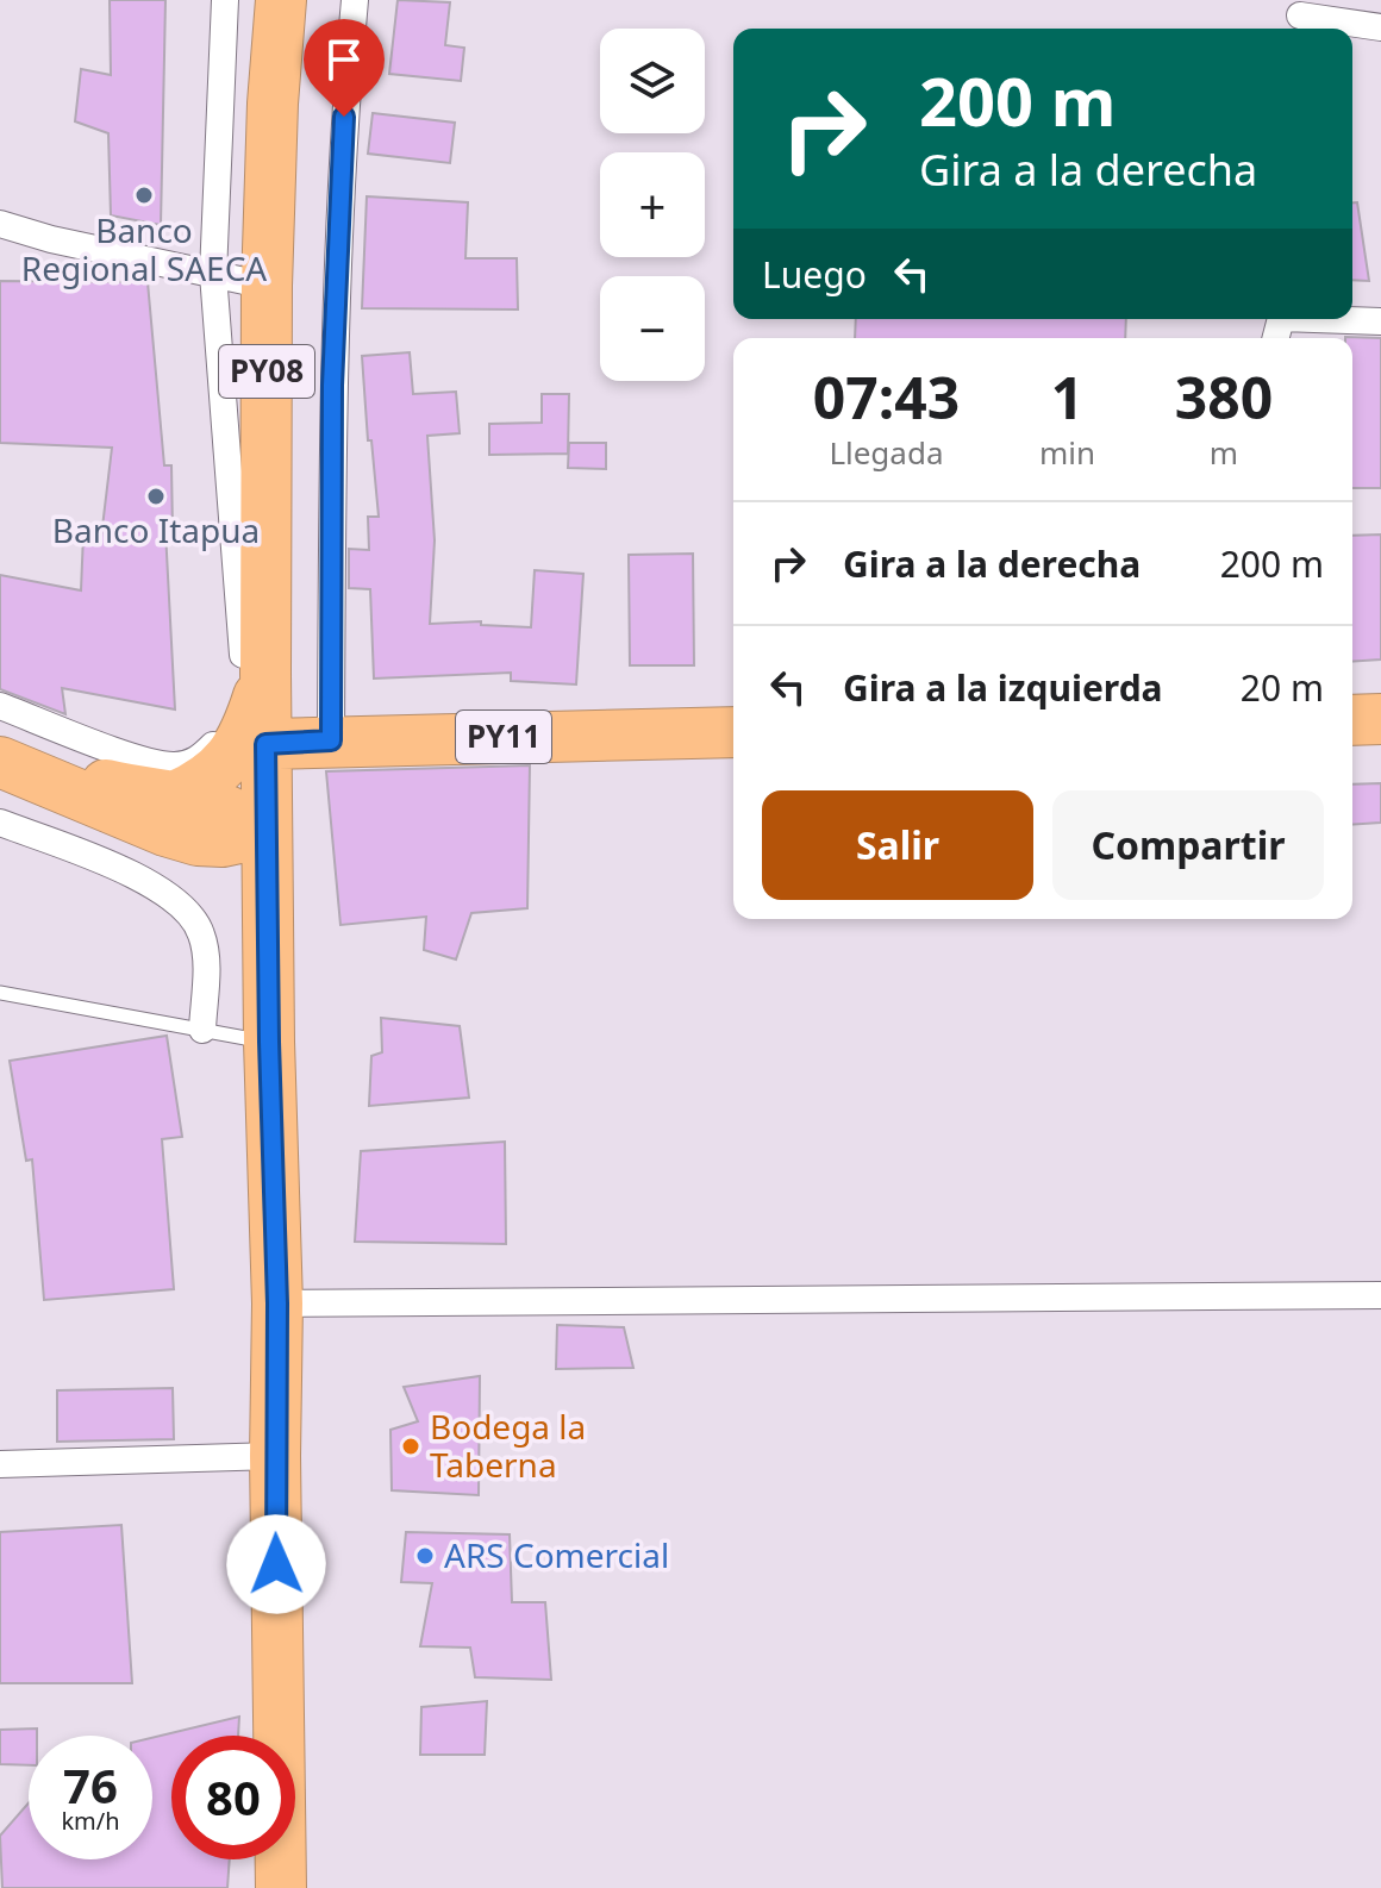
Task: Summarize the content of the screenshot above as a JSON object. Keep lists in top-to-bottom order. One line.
{"streets":{"highway":["PY08","PY11"]},"crossings":[["PY08","PY11"]],"places":["Banco Regional SAECA","Banco Itapua","Bodega la Taberna","ARS Comercial"],"page":{"map_buttons":["+","−"],"turn":["200 m","Gira a la derecha"],"then":"Luego","eta":["07:43","Llegada","1","min","380","m"],"list":[{"name":"Gira a la derecha","value":"200 m"},{"name":"Gira a la izquierda","value":"20 m"}],"buttons":["Salir","Compartir"],"speed":"76 km/h","limit":"80"}}
